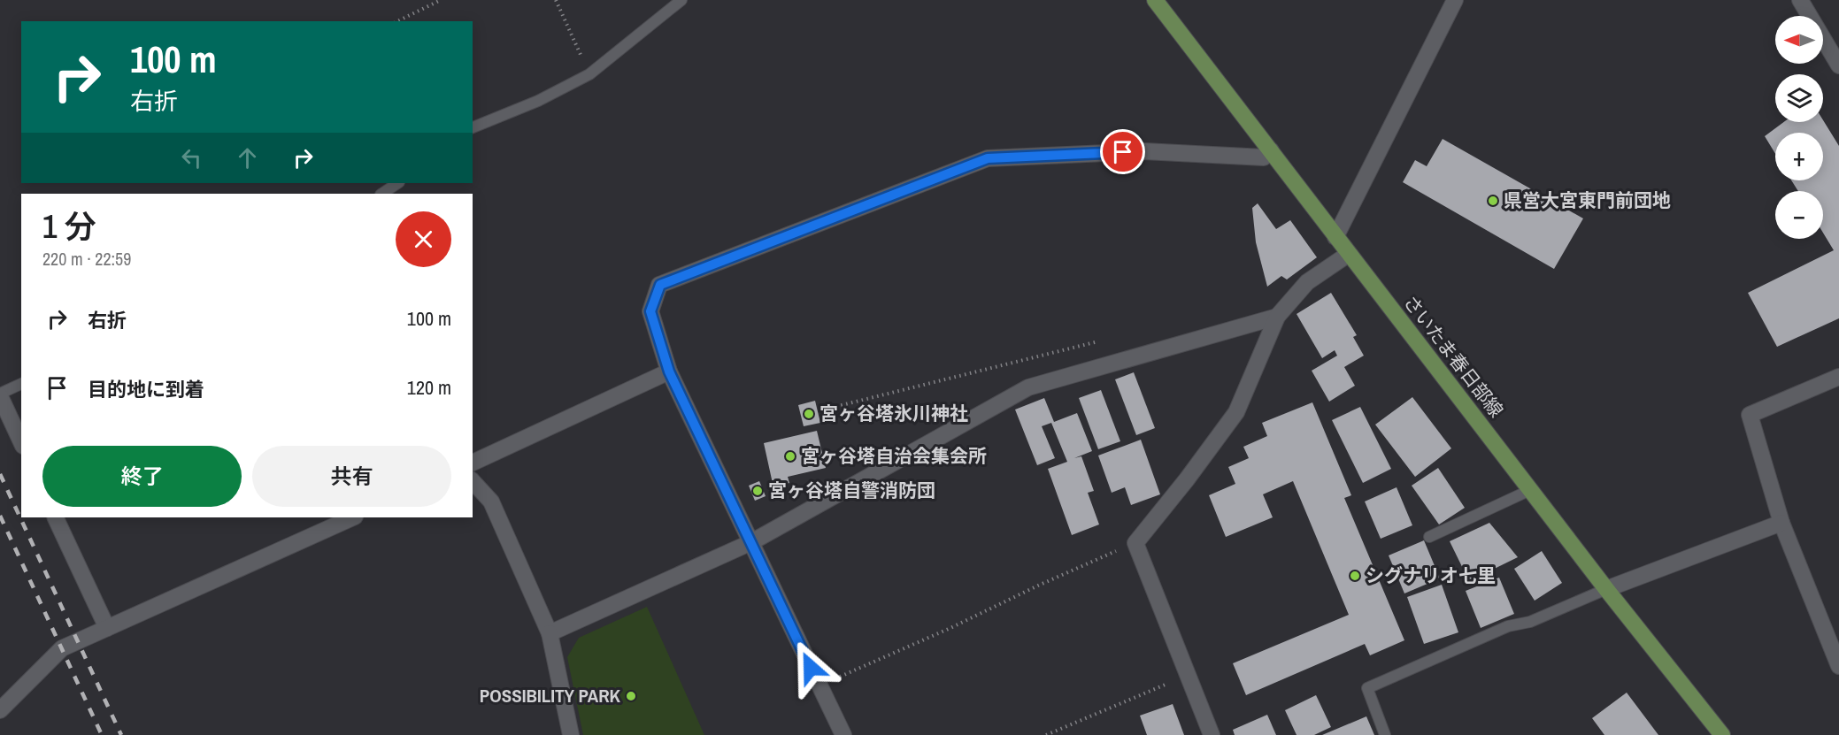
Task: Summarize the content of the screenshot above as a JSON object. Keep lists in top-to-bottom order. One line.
{"streets":{"main road":["さいたま春日部線"]},"places":["県営大宮東門前団地","宮ヶ谷塔氷川神社","宮ヶ谷塔自治会集会所","宮ヶ谷塔自警消防団","シグナリオ七里","POSSIBILITY PARK"],"north":"left","page":{"map_buttons":["+","−"],"turn":["100 m","右折"],"heading":["1 分","220 m · 22:59"],"list":[{"name":"右折","value":"100 m"},{"name":"目的地に到着","value":"120 m"}],"buttons":["終了","共有"]}}
